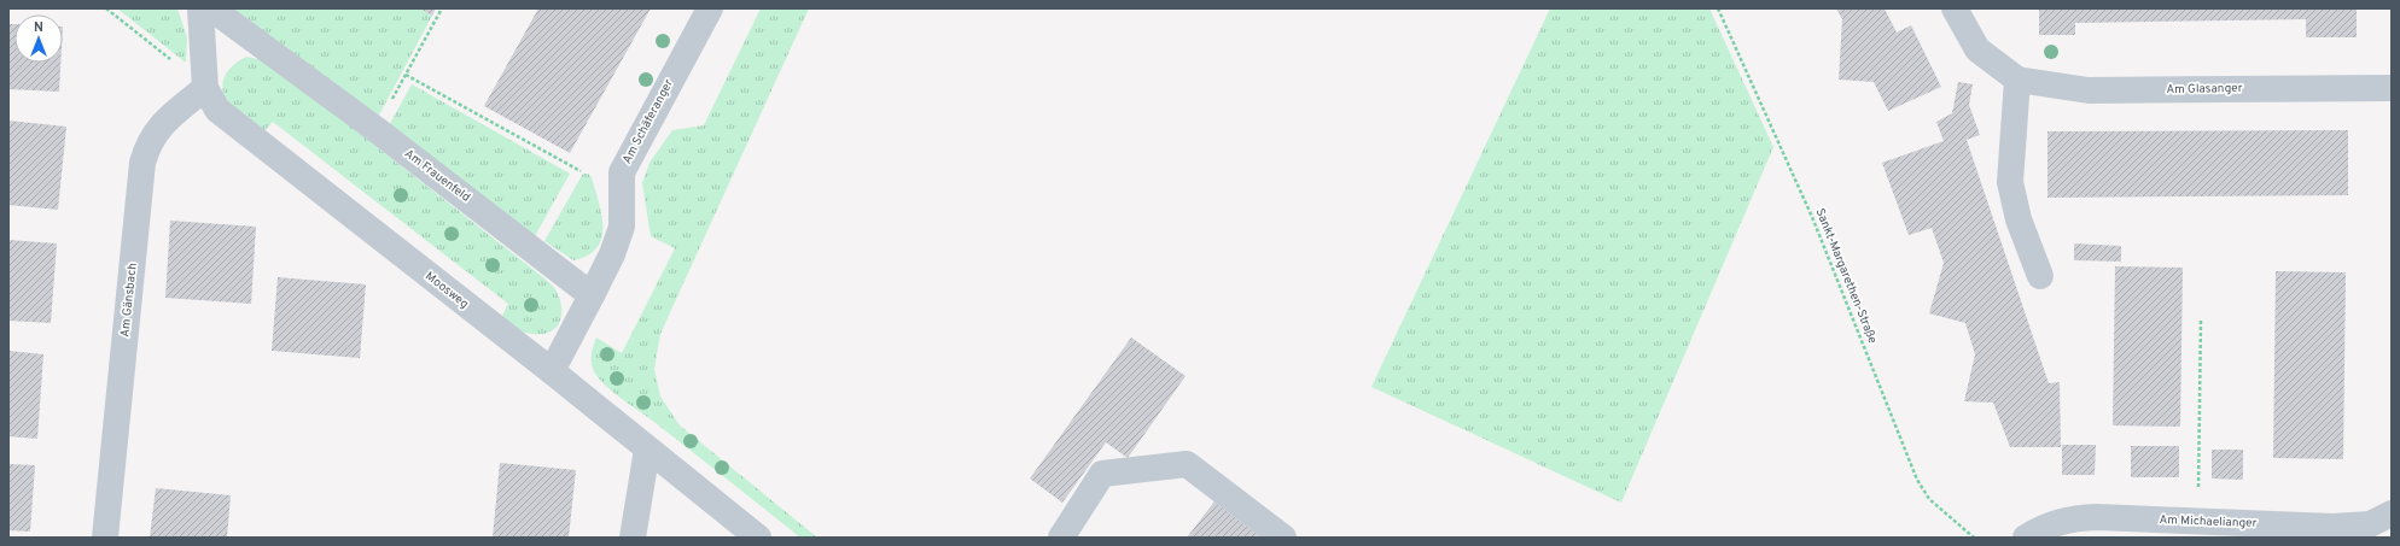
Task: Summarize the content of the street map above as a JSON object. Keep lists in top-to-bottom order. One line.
{"streets":{"street":["Am Glasanger","Am Schäferanger","Am Frauenfeld","Moosweg","Am Gänsbach","Am Michaelianger"],"path":["Sankt-Margarethen-Straße"]},"crossings":[["Am Schäferanger","Am Frauenfeld"],["Moosweg","Am Gänsbach"]],"north":"top"}
